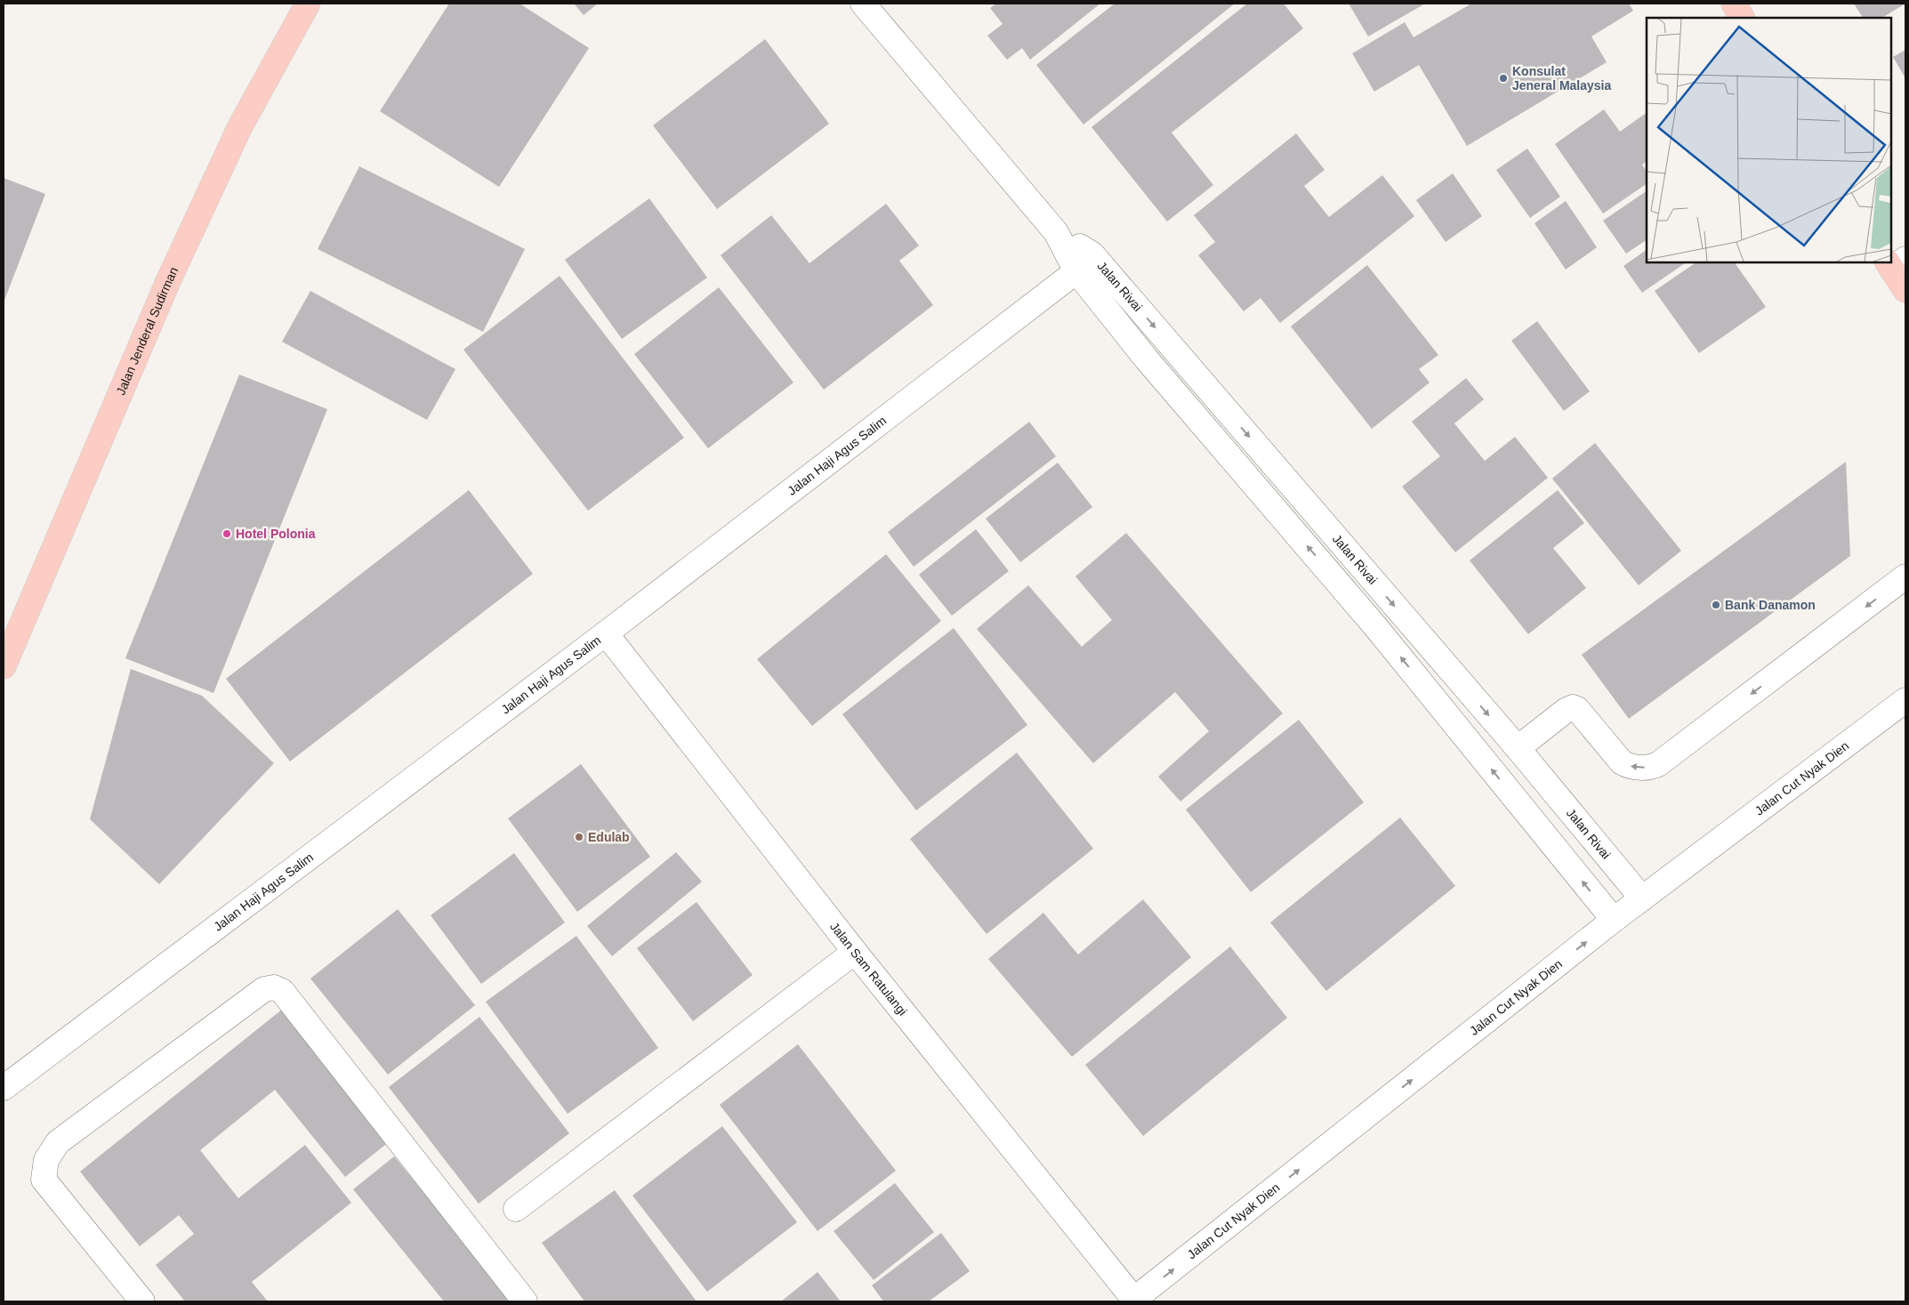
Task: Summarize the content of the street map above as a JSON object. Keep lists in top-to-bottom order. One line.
{"streets":{"main road":["Jalan Jenderal Sudirman"],"street":["Jalan Rivai","Jalan Haji Agus Salim","Jalan Cut Nyak Dien","Jalan Sam Ratulangi"]},"crossings":[["Jalan Rivai","Jalan Haji Agus Salim"],["Jalan Rivai","Jalan Cut Nyak Dien"],["Jalan Haji Agus Salim","Jalan Sam Ratulangi"],["Jalan Cut Nyak Dien","Jalan Sam Ratulangi"]],"one_way":["Jalan Cut Nyak Dien"],"places":["Konsulat Jeneral Malaysia","Hotel Polonia","Bank Danamon","Edulab"]}
